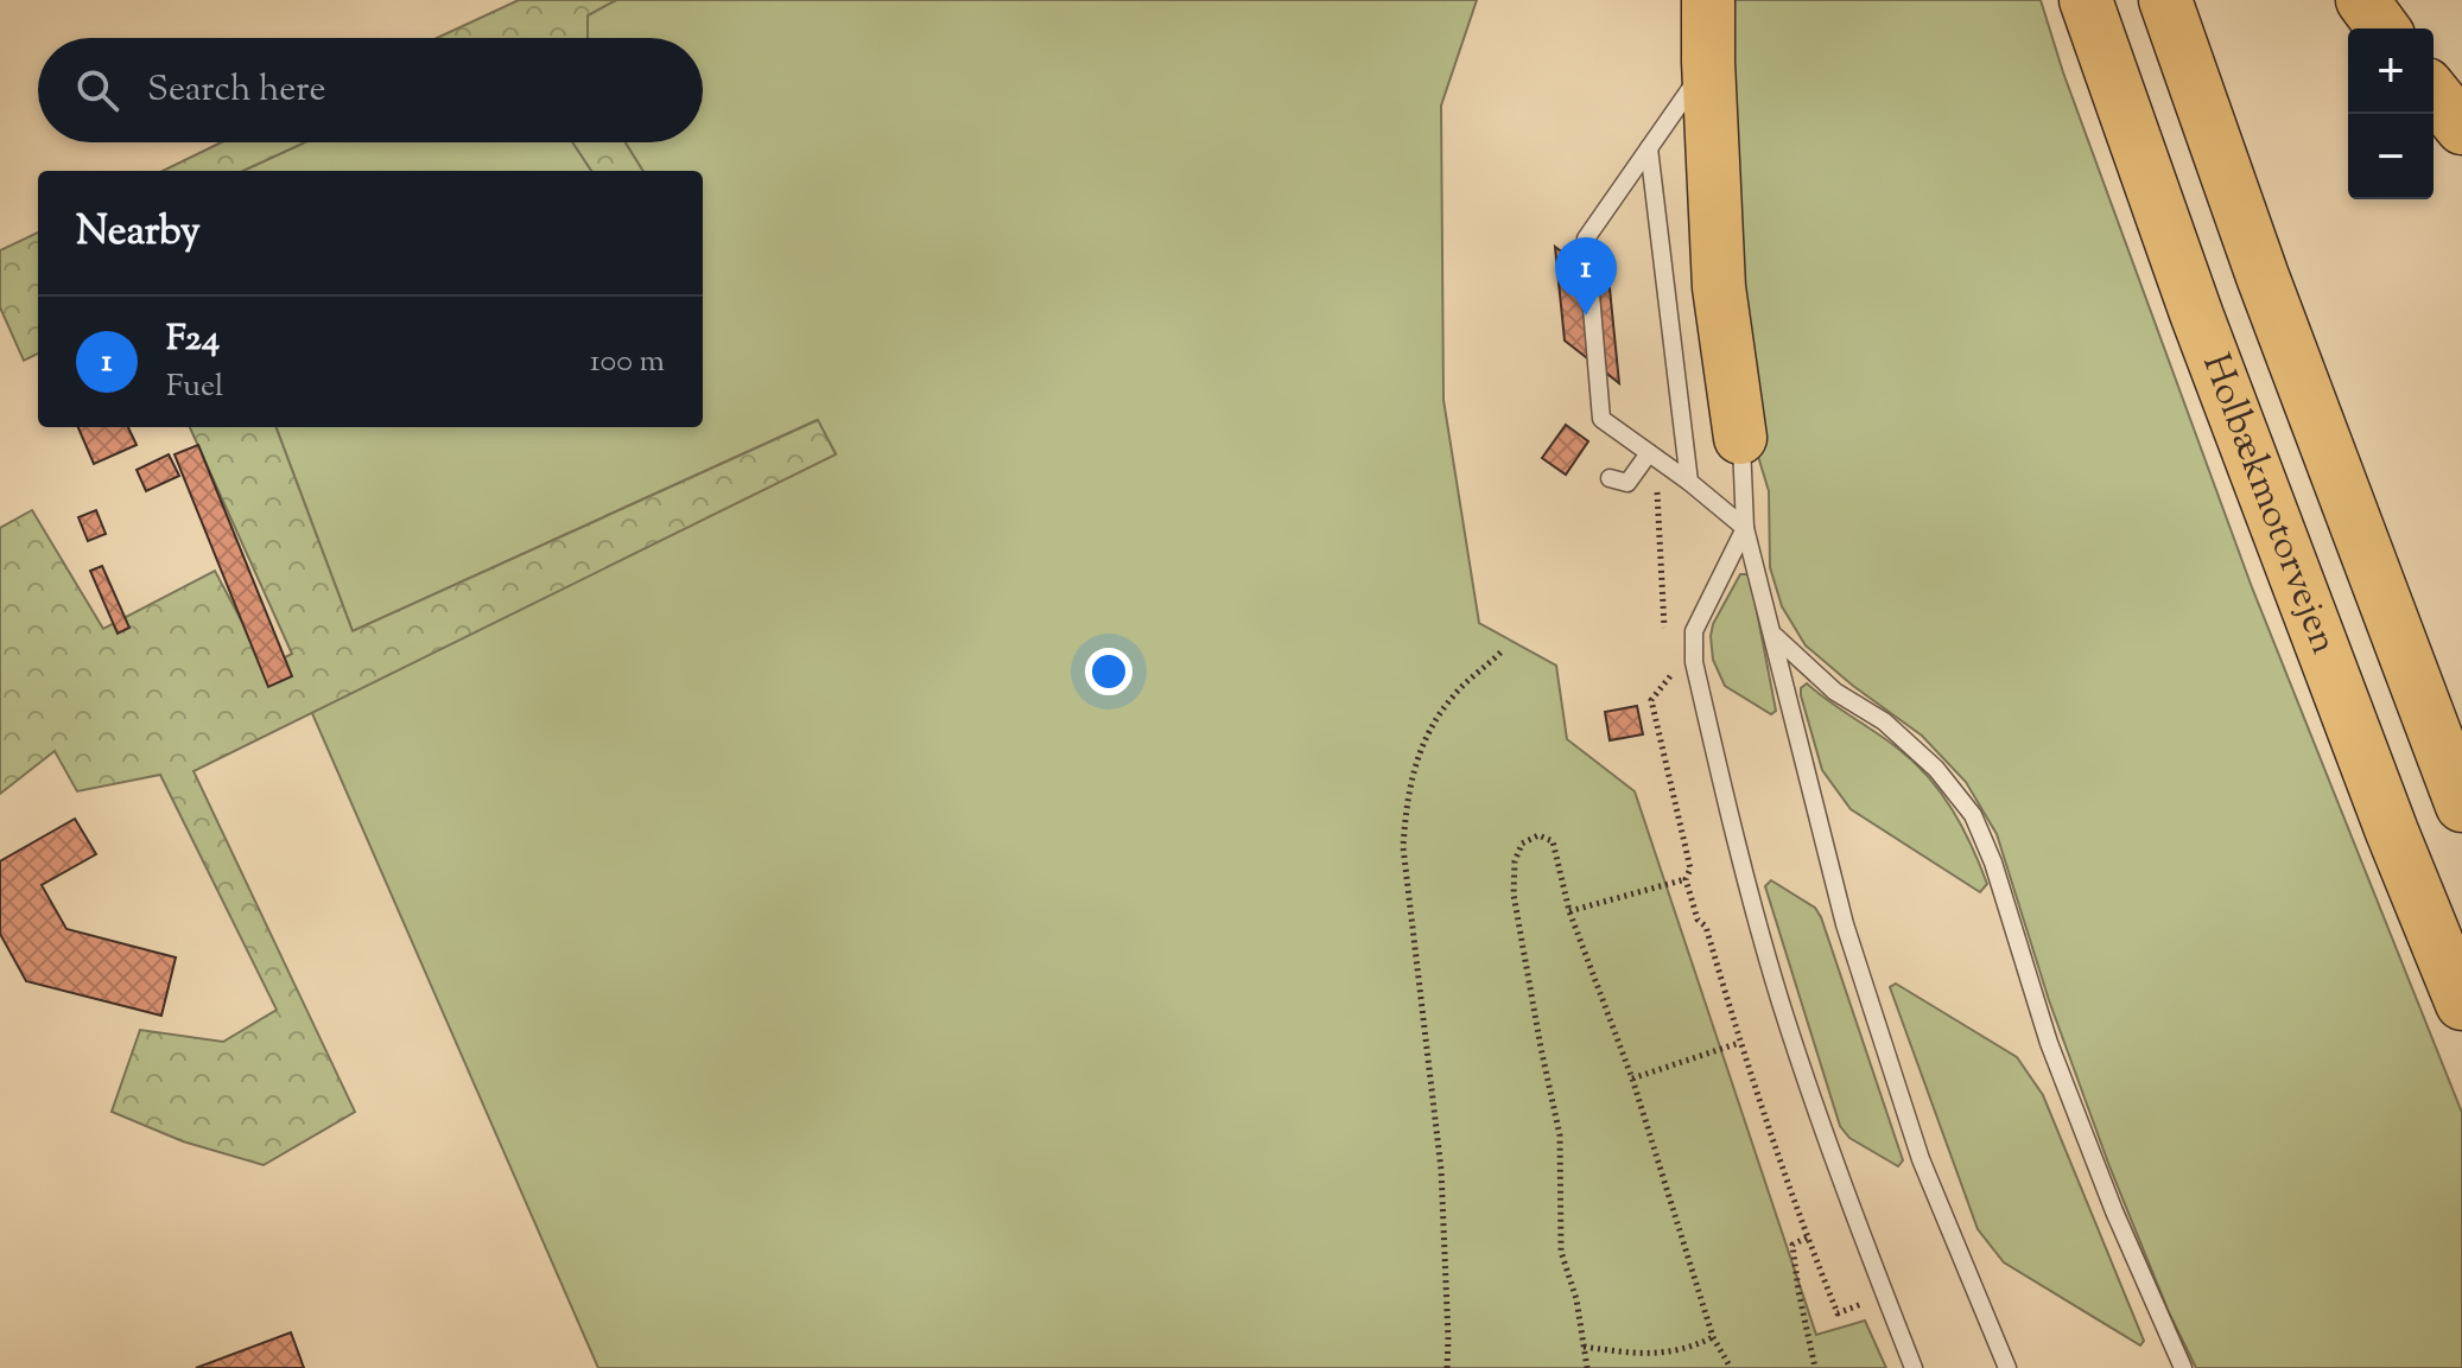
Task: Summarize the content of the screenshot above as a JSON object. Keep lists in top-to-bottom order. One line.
{"streets":{"highway":["Holbækmotorvejen"]},"page":{"map_buttons":["+","−"],"search":"Search here","heading":"Nearby","pins":"1","list":[{"mark":"1","name":"F24","note":"Fuel","value":"100 m"}]}}
